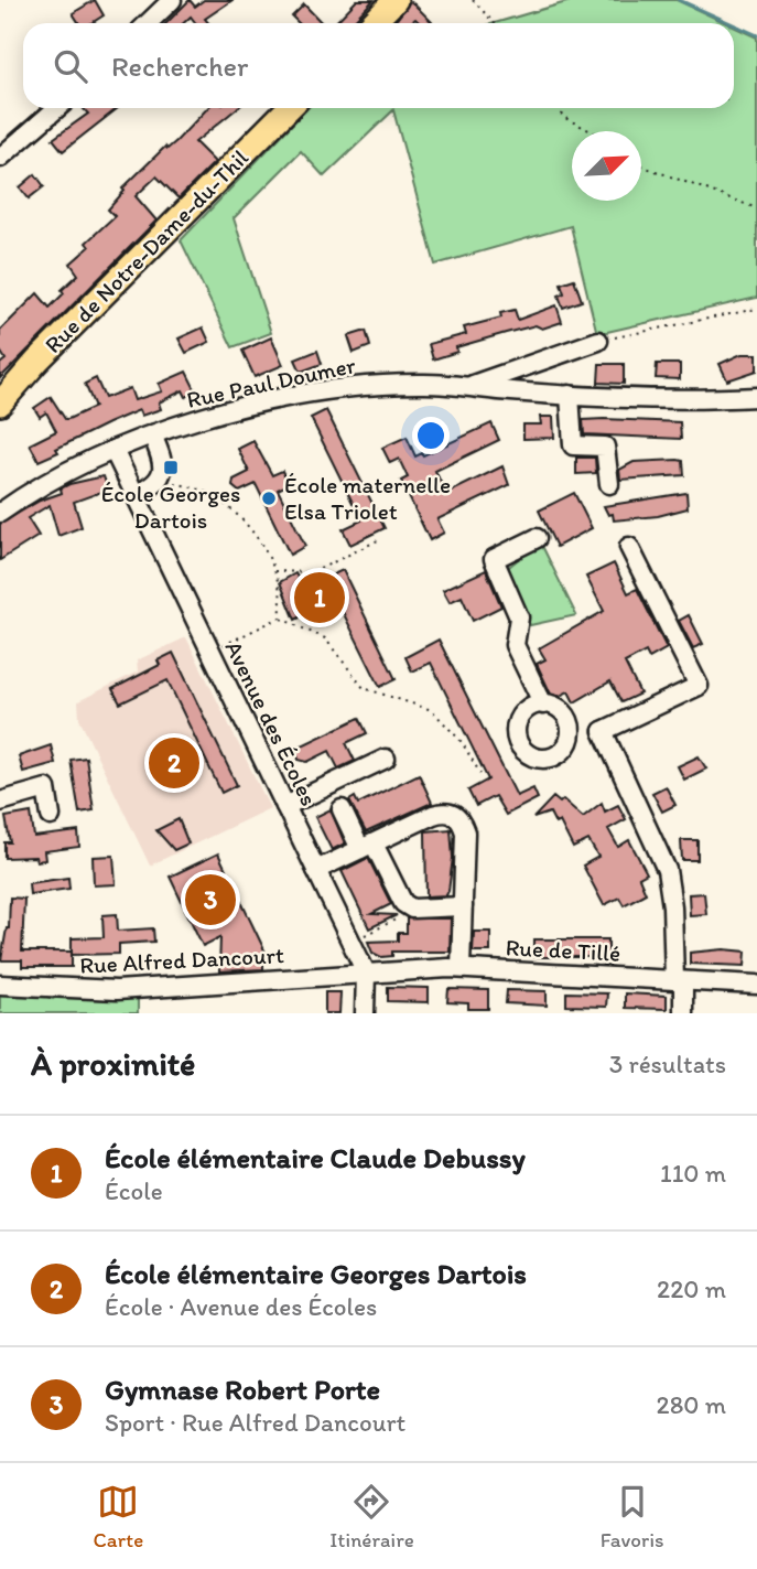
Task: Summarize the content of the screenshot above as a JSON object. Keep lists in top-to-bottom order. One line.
{"streets":{"main road":["Rue de Notre-Dame-du-Thil"],"street":["Rue Paul Doumer","Avenue des Écoles","Rue de Tillé","Rue Alfred Dancourt"]},"crossings":[["Rue Paul Doumer","Avenue des Écoles"],["Avenue des Écoles","Rue de Tillé"],["Avenue des Écoles","Rue Alfred Dancourt"],["Rue de Tillé","Rue Alfred Dancourt"]],"places":{"transit":["École Georges Dartois"],"other":["École maternelle Elsa Triolet"]},"north":"top right","page":{"search":"Rechercher","pins":["1","2","3"],"heading":["À proximité","3 résultats"],"list":[{"mark":"1","name":"École élémentaire Claude Debussy","note":"École","value":"110 m"},{"mark":"2","name":"École élémentaire Georges Dartois","note":"École · Avenue des Écoles","value":"220 m"},{"mark":"3","name":"Gymnase Robert Porte","note":"Sport · Rue Alfred Dancourt","value":"280 m"}],"nav":["Carte","Itinéraire","Favoris"]}}
